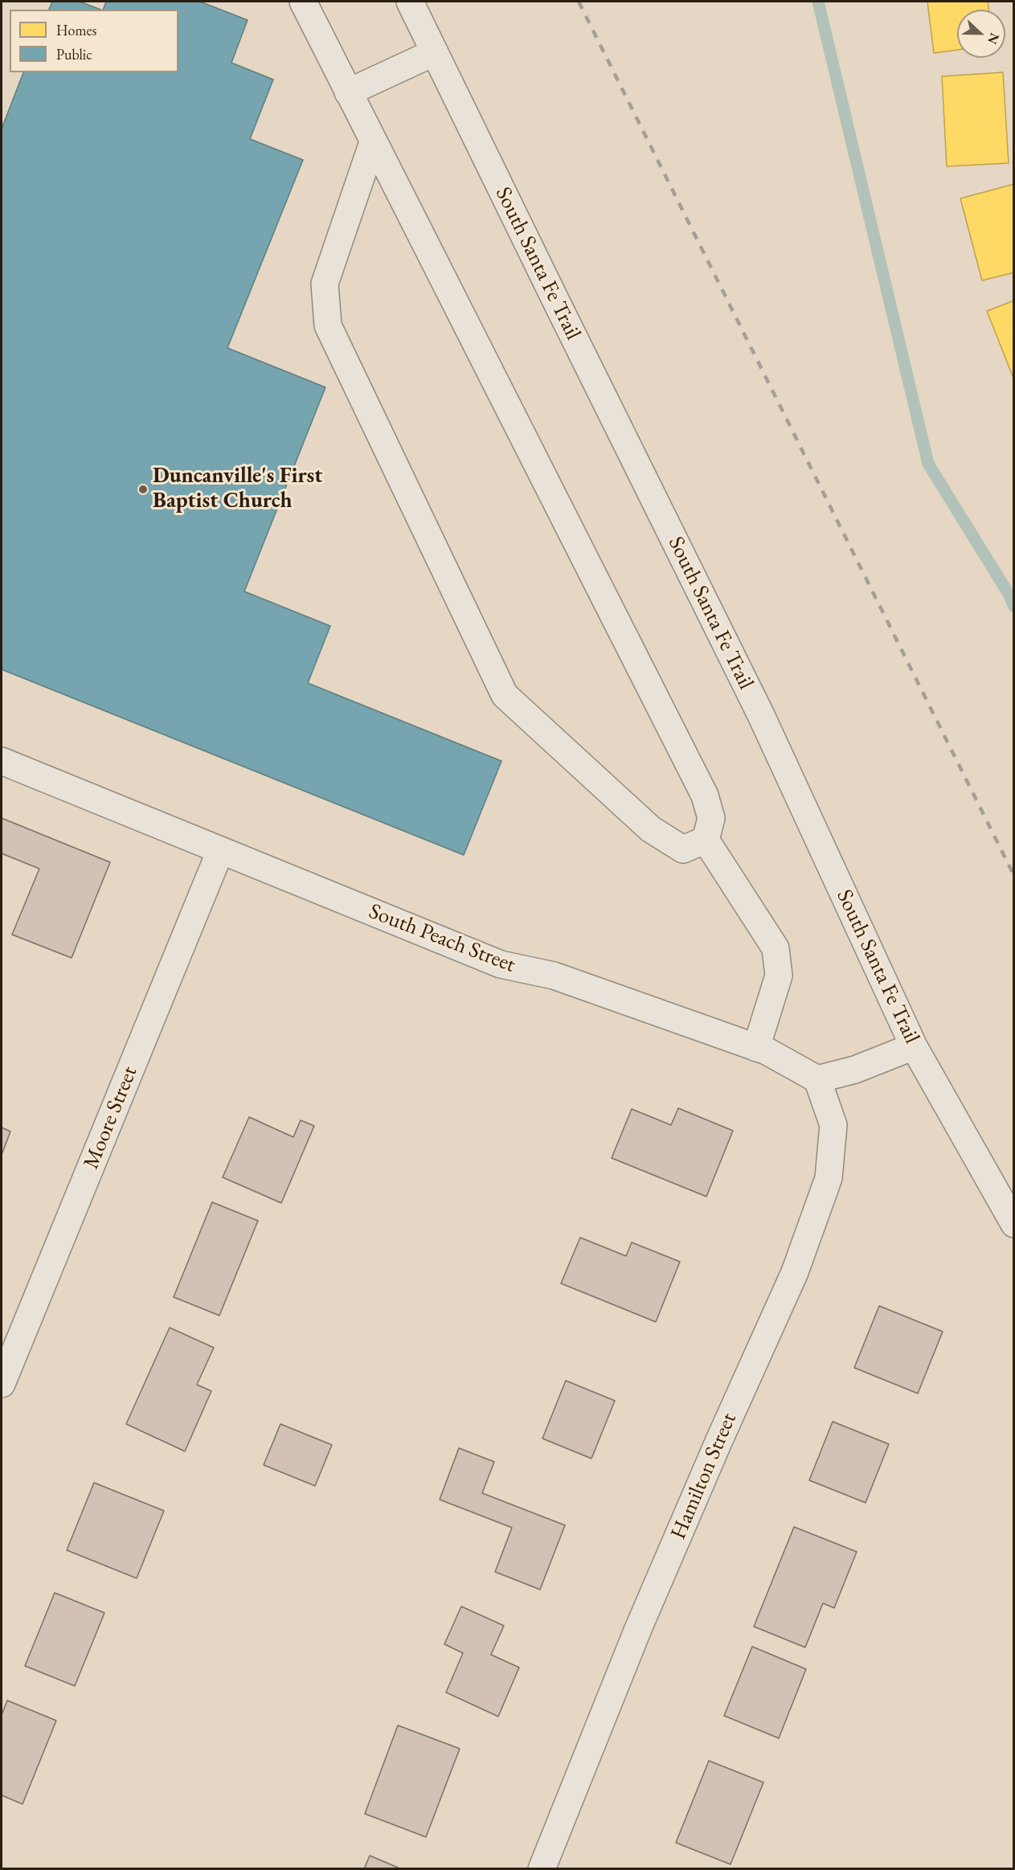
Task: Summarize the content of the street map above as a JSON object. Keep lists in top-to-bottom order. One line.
{"streets":{"street":["South Santa Fe Trail","South Peach Street","Moore Street","Hamilton Street"]},"crossings":[["South Peach Street","Moore Street"],["South Peach Street","Hamilton Street"]],"places":["Duncanville's First Baptist Church"],"legend":["Homes","Public"],"north":"right"}
